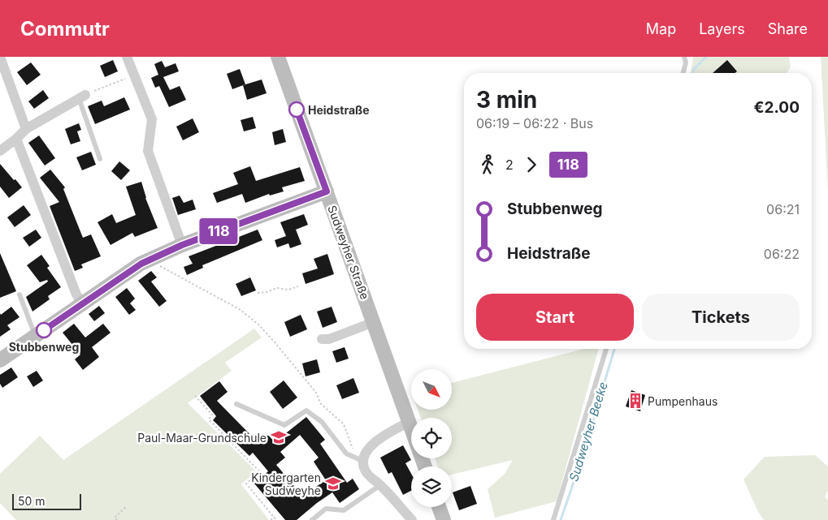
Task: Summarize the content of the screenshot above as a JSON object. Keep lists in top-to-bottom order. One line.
{"streets":{"main road":["Sudweyher Straße"]},"water":["Sudweyher Beeke"],"places":{"other":["Heidstraße","Stubbenweg"],"building":["Pumpenhaus"],"school or university":["Paul-Maar-Grundschule","Kindergarten Sudweyhe"]},"lines":["bus line 118"],"scale_bar":"50 m","north":"bottom right","page":{"header":"Commutr","nav":["Map","Layers","Share"],"on_map":"118","heading":["3 min","06:19 – 06:22 · Bus","€2.00"],"legs":["2","118"],"list":[{"name":"Stubbenweg","value":"06:21"},{"name":"Heidstraße","value":"06:22"}],"buttons":["Start","Tickets"],"scale":"50 m"}}
